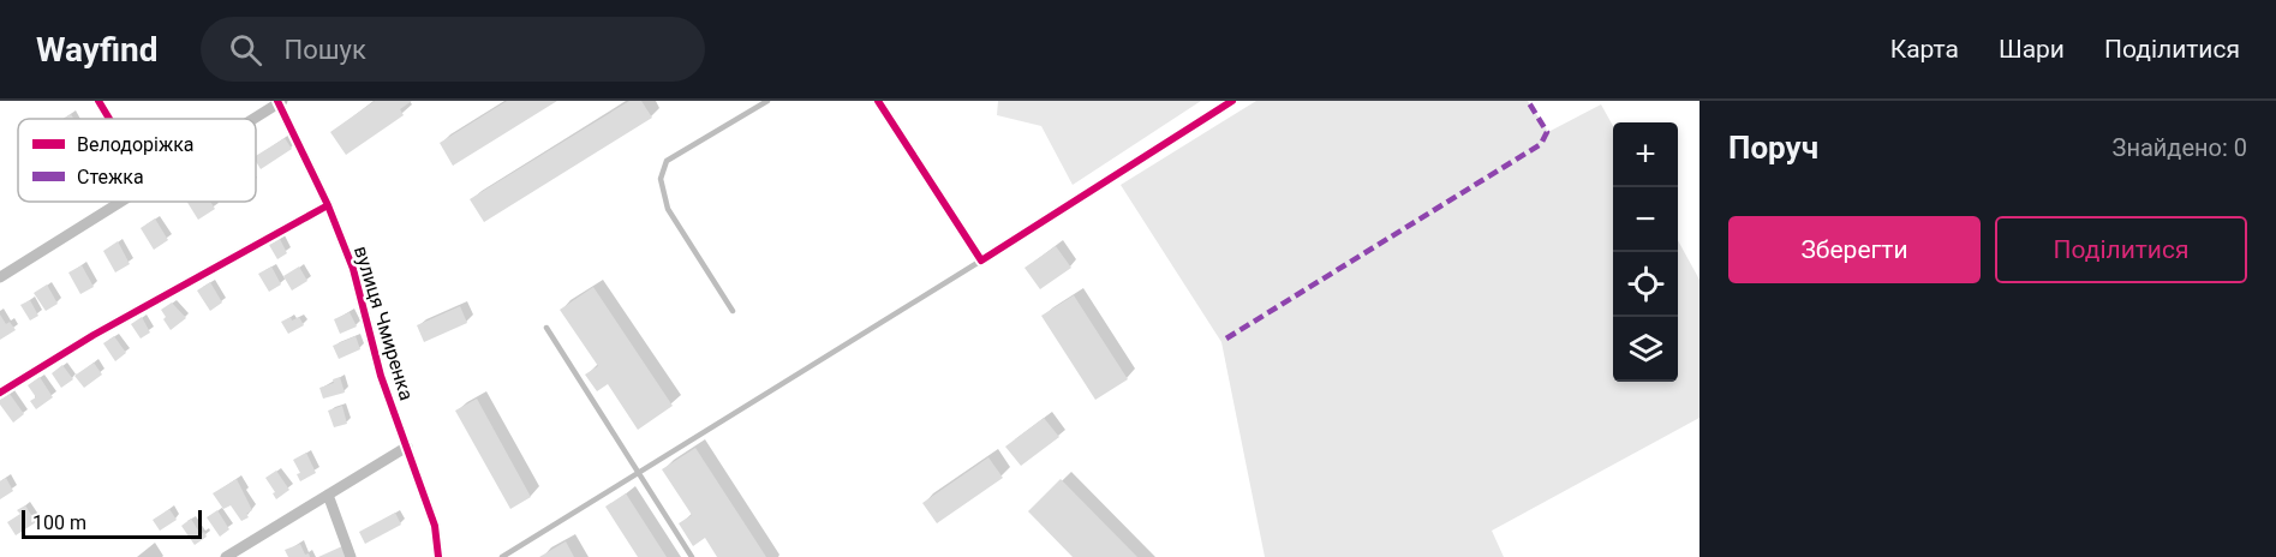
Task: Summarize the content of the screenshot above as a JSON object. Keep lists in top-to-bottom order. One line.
{"streets":{"street":["вулиця Чмиренка"]},"legend":["Велодоріжка","Стежка"],"scale_bar":"100 m","page":{"header":"Wayfind","search":"Пошук","nav":["Карта","Шари","Поділитися"],"heading":["Поруч","Знайдено: 0"],"map_buttons":["+","−"],"buttons":["Зберегти","Поділитися"],"scale":"100 m"}}
